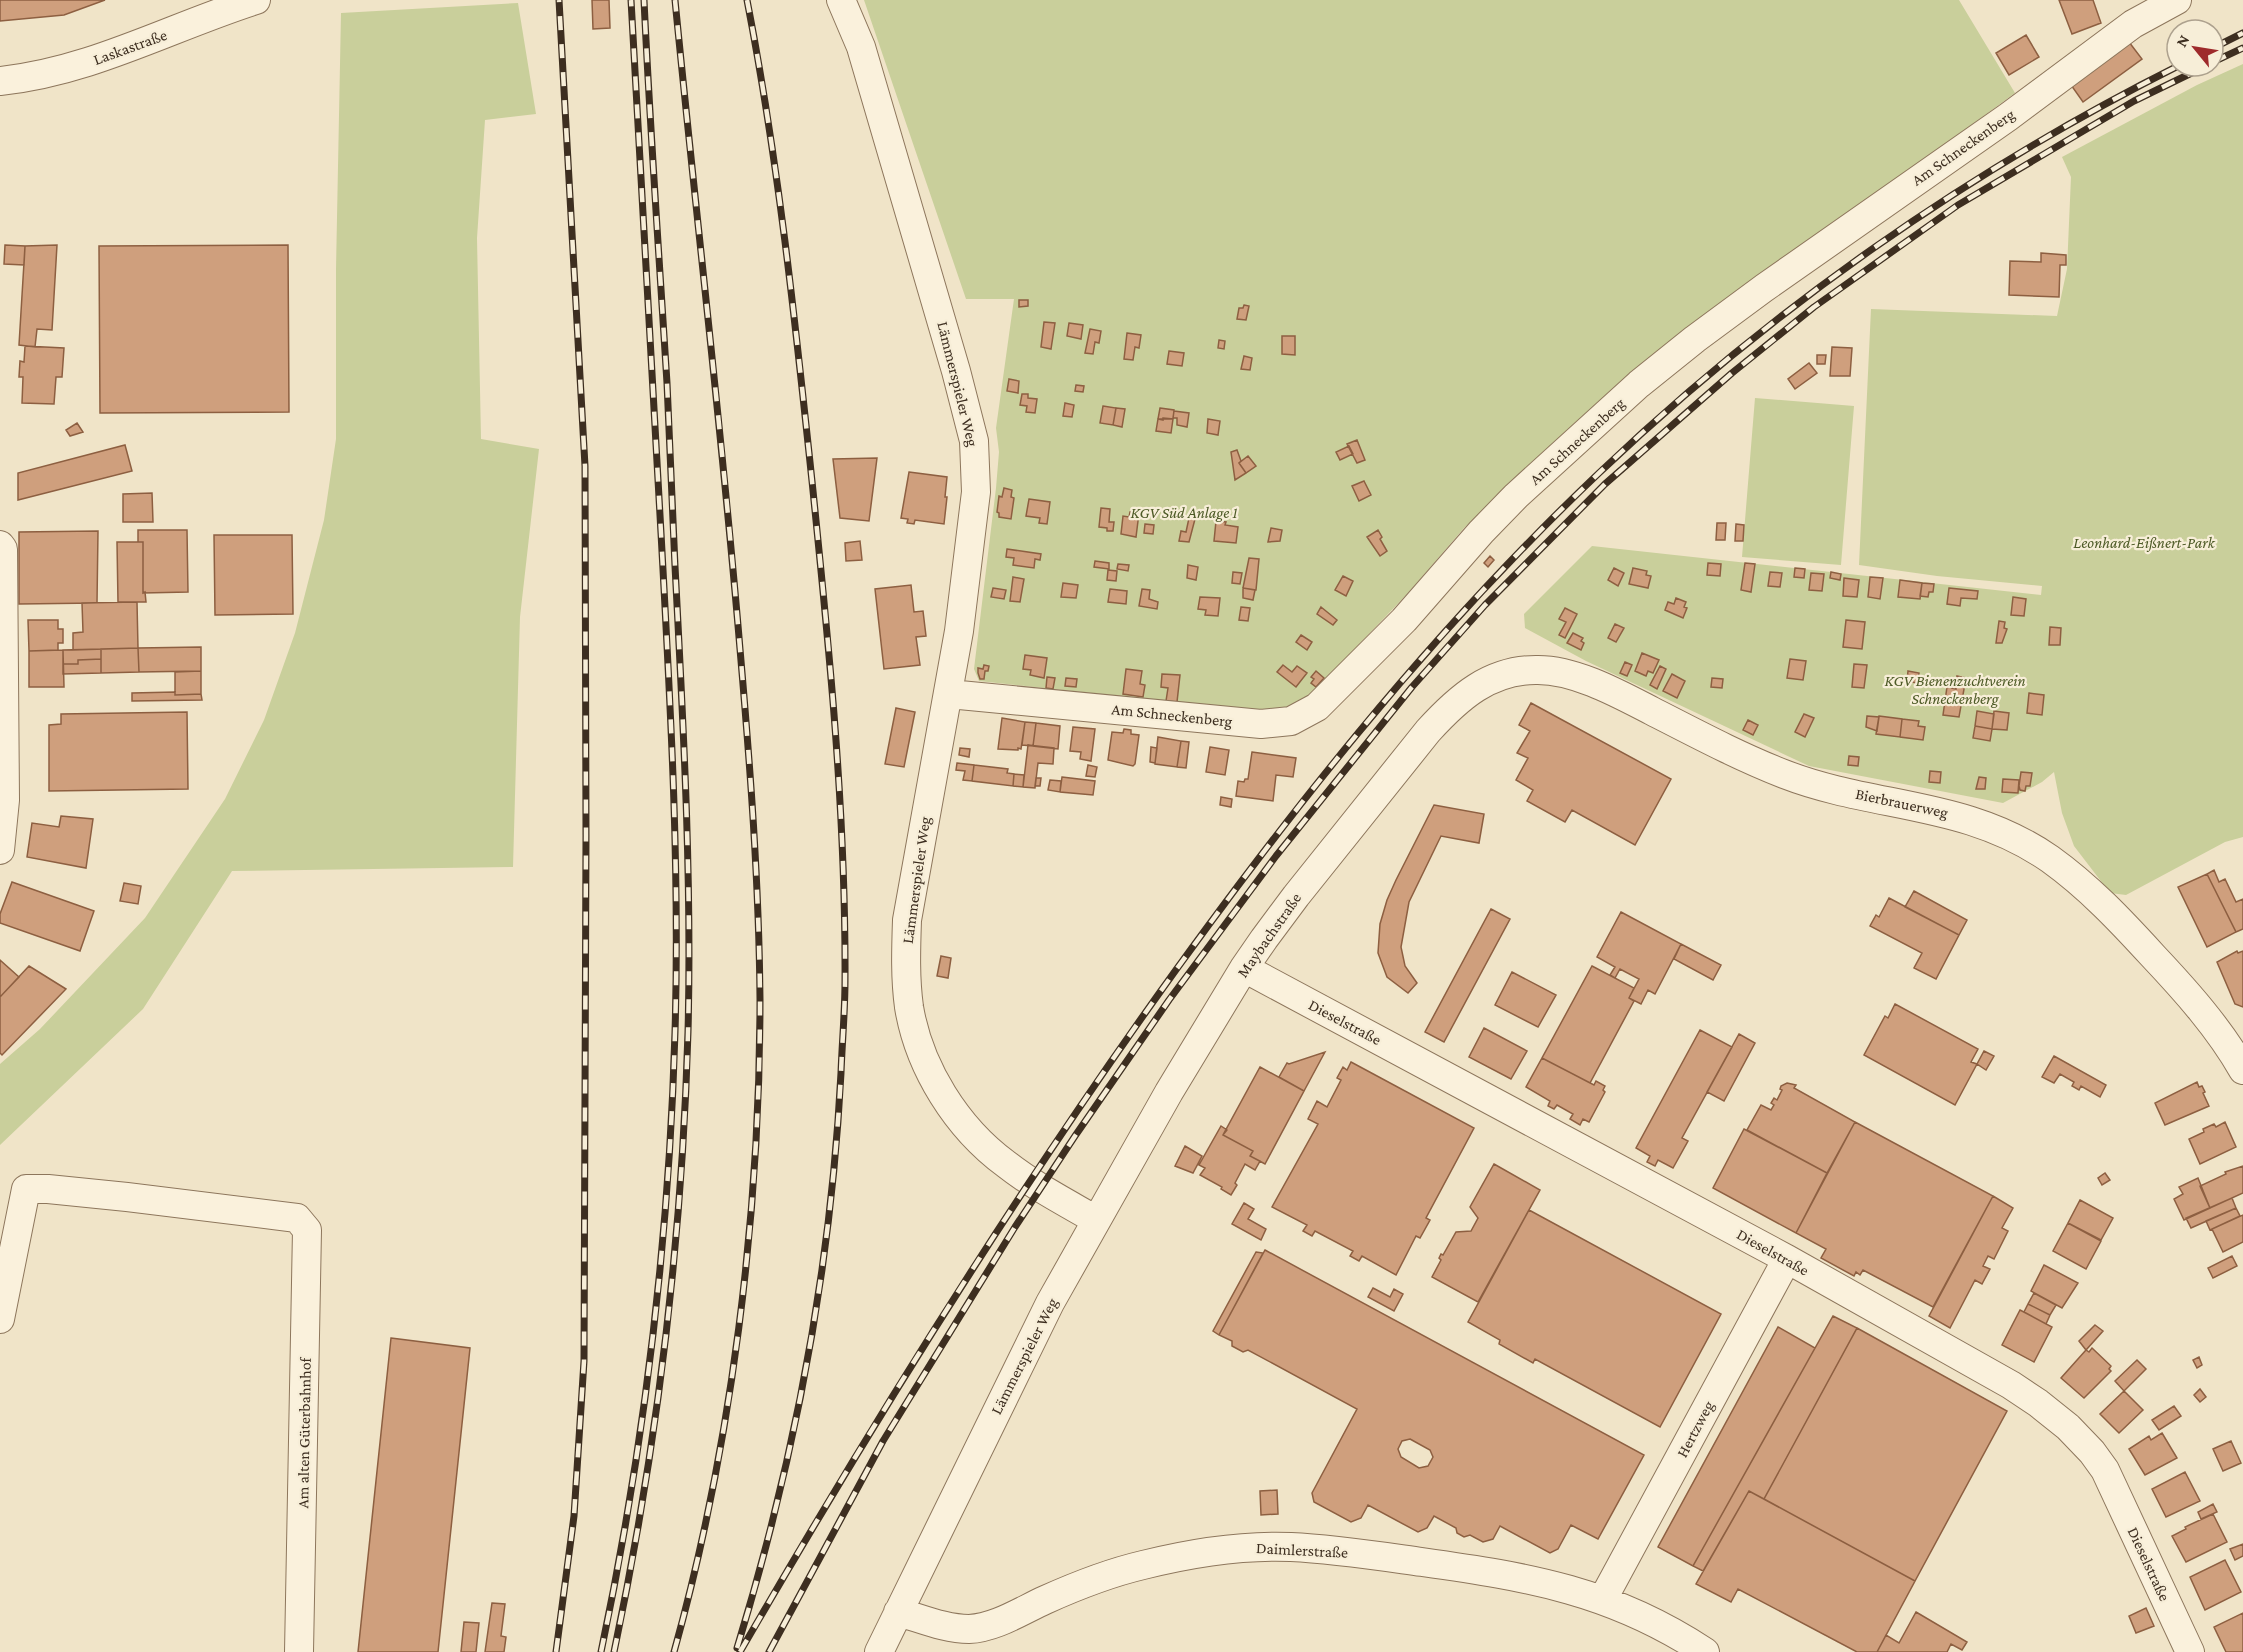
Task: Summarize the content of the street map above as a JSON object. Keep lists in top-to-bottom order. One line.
{"streets":{"street":["Laskastraße","Am Schneckenberg","Lämmerspieler Weg","Bierbrauerweg","Maybachstraße","Dieselstraße","Hertzweg","Am alten Güterbahnhof","Daimlerstraße"]},"crossings":[["Am Schneckenberg","Lämmerspieler Weg"],["Lämmerspieler Weg","Maybachstraße"],["Lämmerspieler Weg","Daimlerstraße"],["Bierbrauerweg","Maybachstraße"],["Maybachstraße","Dieselstraße"],["Dieselstraße","Hertzweg"],["Hertzweg","Daimlerstraße"]],"parks":["KGV Süd Anlage 1","Leonhard-Eißnert-Park","KGV Bienenzuchtverein Schneckenberg"],"north":"top left"}
